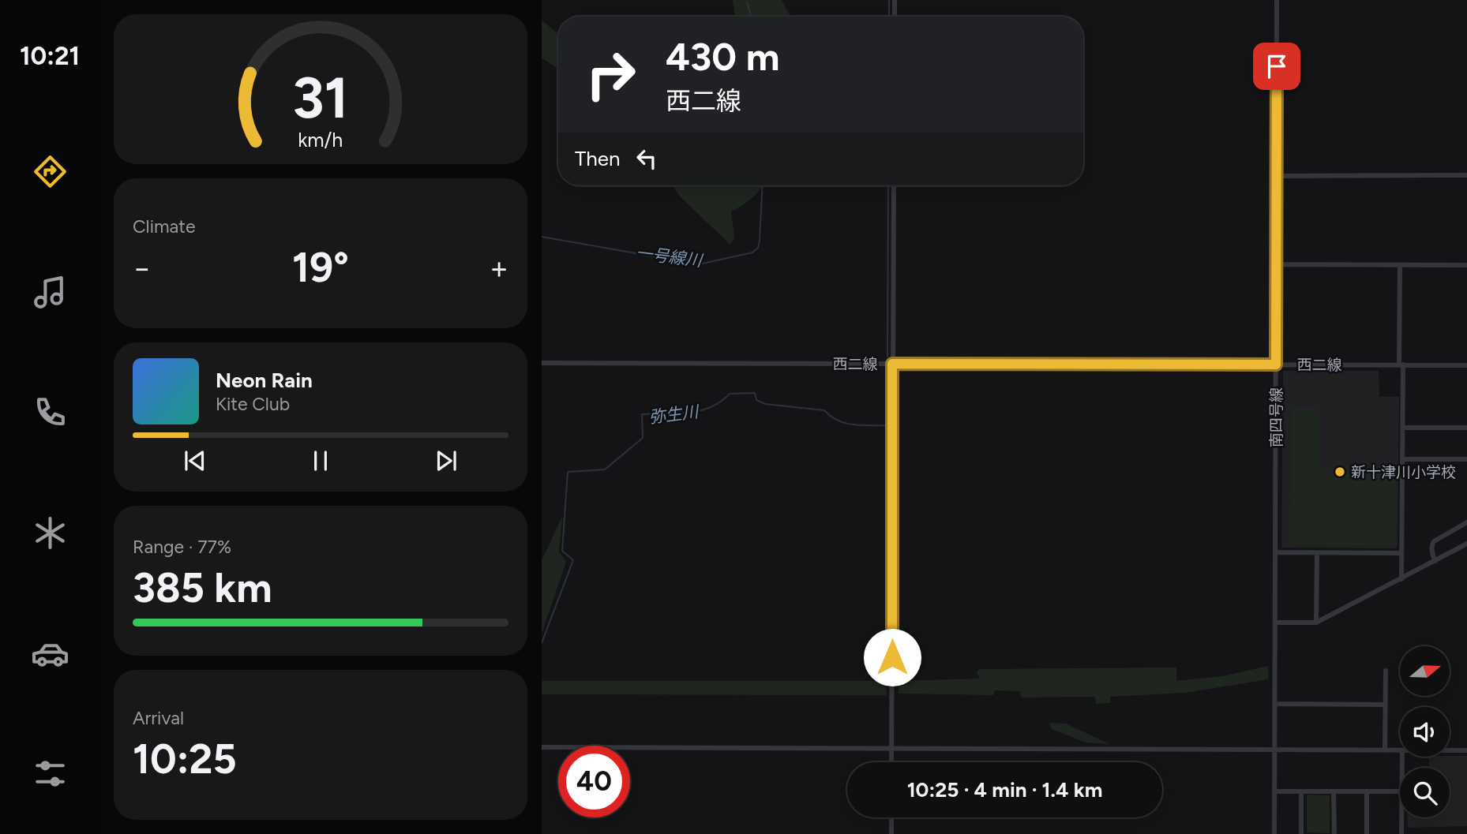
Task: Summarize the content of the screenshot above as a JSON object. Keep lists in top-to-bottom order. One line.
{"streets":{"street":["西二線","南四号線"]},"crossings":[["西二線","南四号線"]],"water":["一号線川","弥生川"],"places":["新十津川小学校"],"north":"right","page":{"tabs":"10:21","turn":["430 m","西二線"],"then":"Then","tile":["Climate",["Range · 77%","385 km"],["Arrival","10:25"]],"heat":["−","19°","+"],"song":["Neon Rain","Kite Club"],"limit":"40","trip":"10:25 · 4 min · 1.4 km","gauge":["31","km/h"]}}
